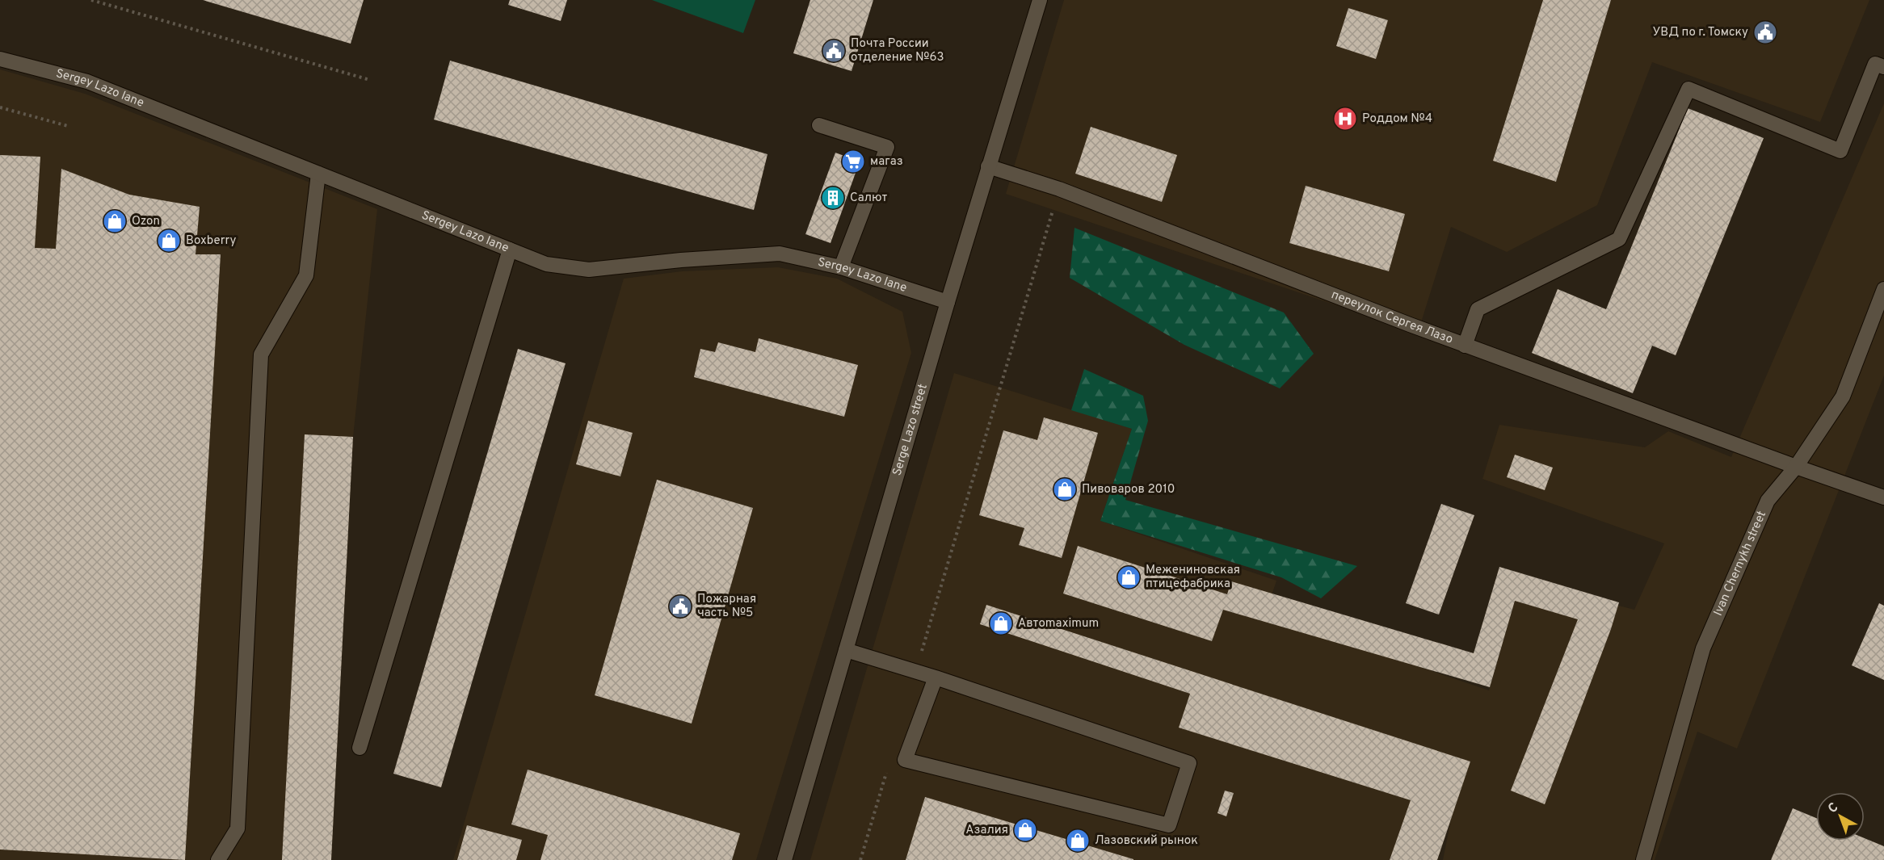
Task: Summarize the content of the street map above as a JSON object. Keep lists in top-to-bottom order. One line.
{"streets":{"street":["Sergey Lazo lane","переулок Сергея Лазо","Serge Lazo street","Ivan Chernykh street"]},"crossings":[["Sergey Lazo lane","Serge Lazo street"],["переулок Сергея Лазо","Serge Lazo street"],["переулок Сергея Лазо","Ivan Chernykh street"]],"places":{"public building":["УВД по г. Томску","Почта России отделение №63","Пожарная часть №5"],"hospital":["Роддом №4"],"supermarket":["магаз"],"building":["Салют"],"shop":["Ozon","Boxberry","Пивоваров 2010","Межениновская птицефабрика","Автоmaximum","Азалия","Лазовский рынок"]},"north":"top left"}
